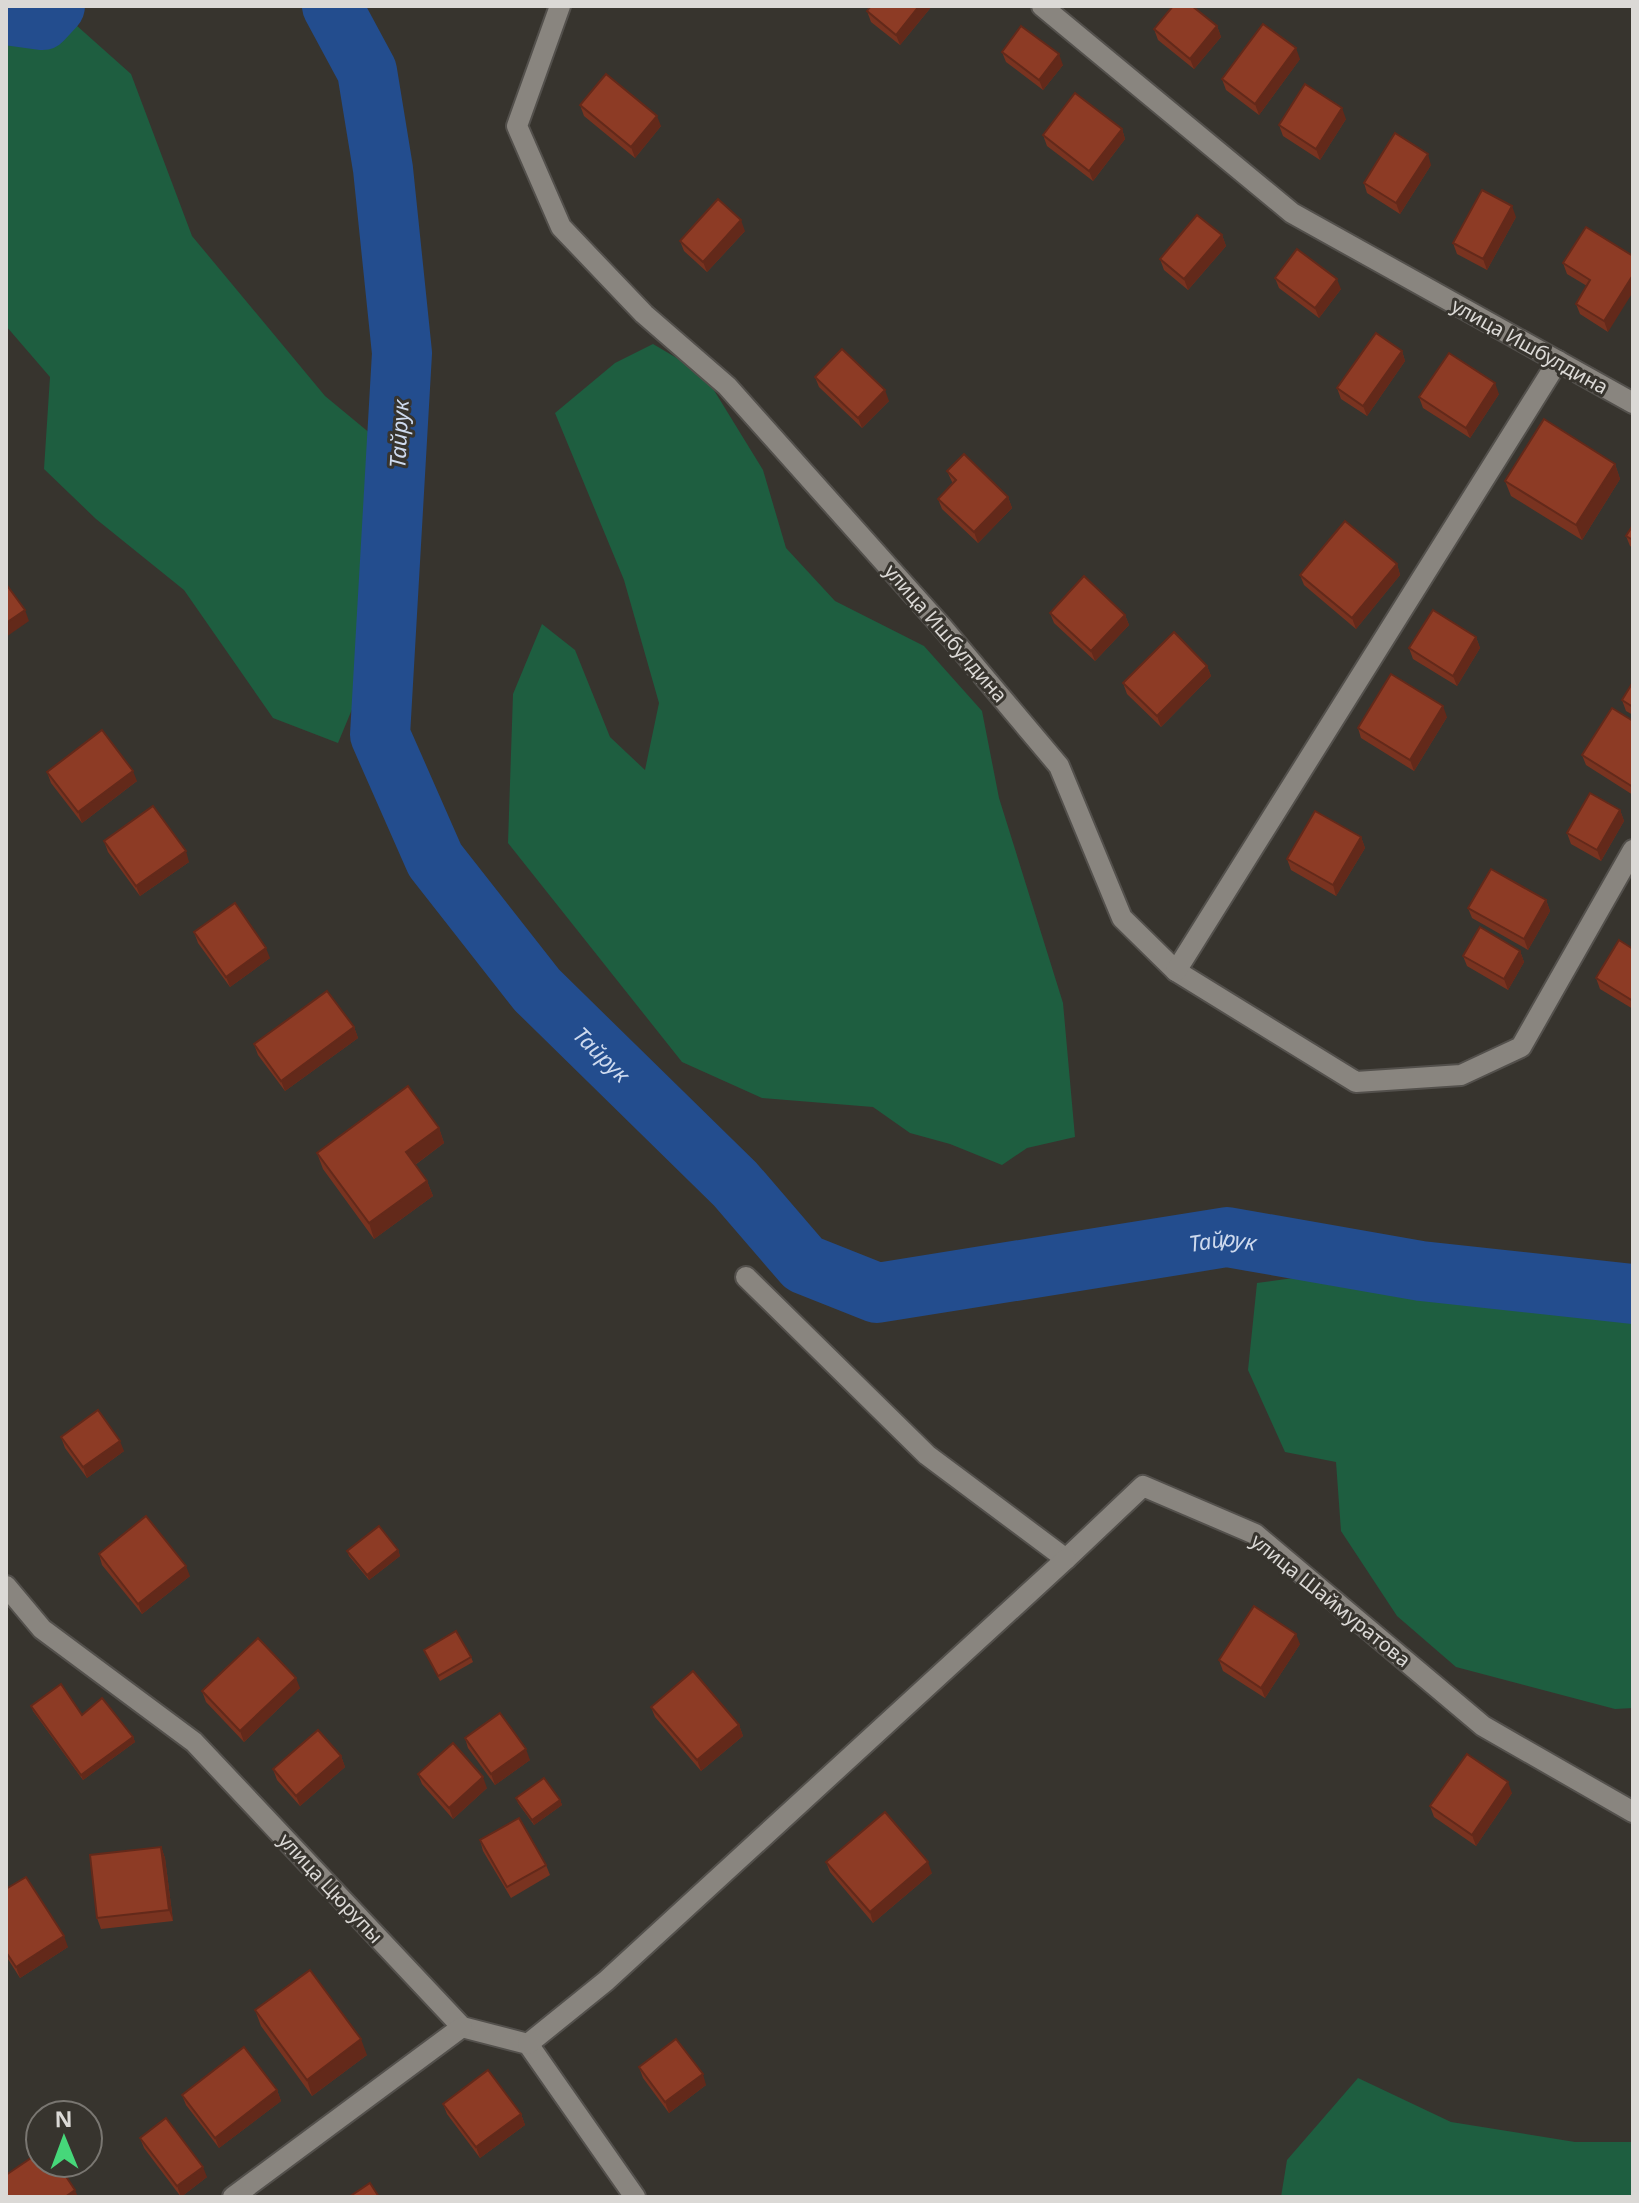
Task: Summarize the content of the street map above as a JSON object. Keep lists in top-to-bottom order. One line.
{"streets":{"street":["улица Ишбулдина","улица Шаймуратова","улица Цюрупы"]},"water":["Тайрук"],"north":"top"}
